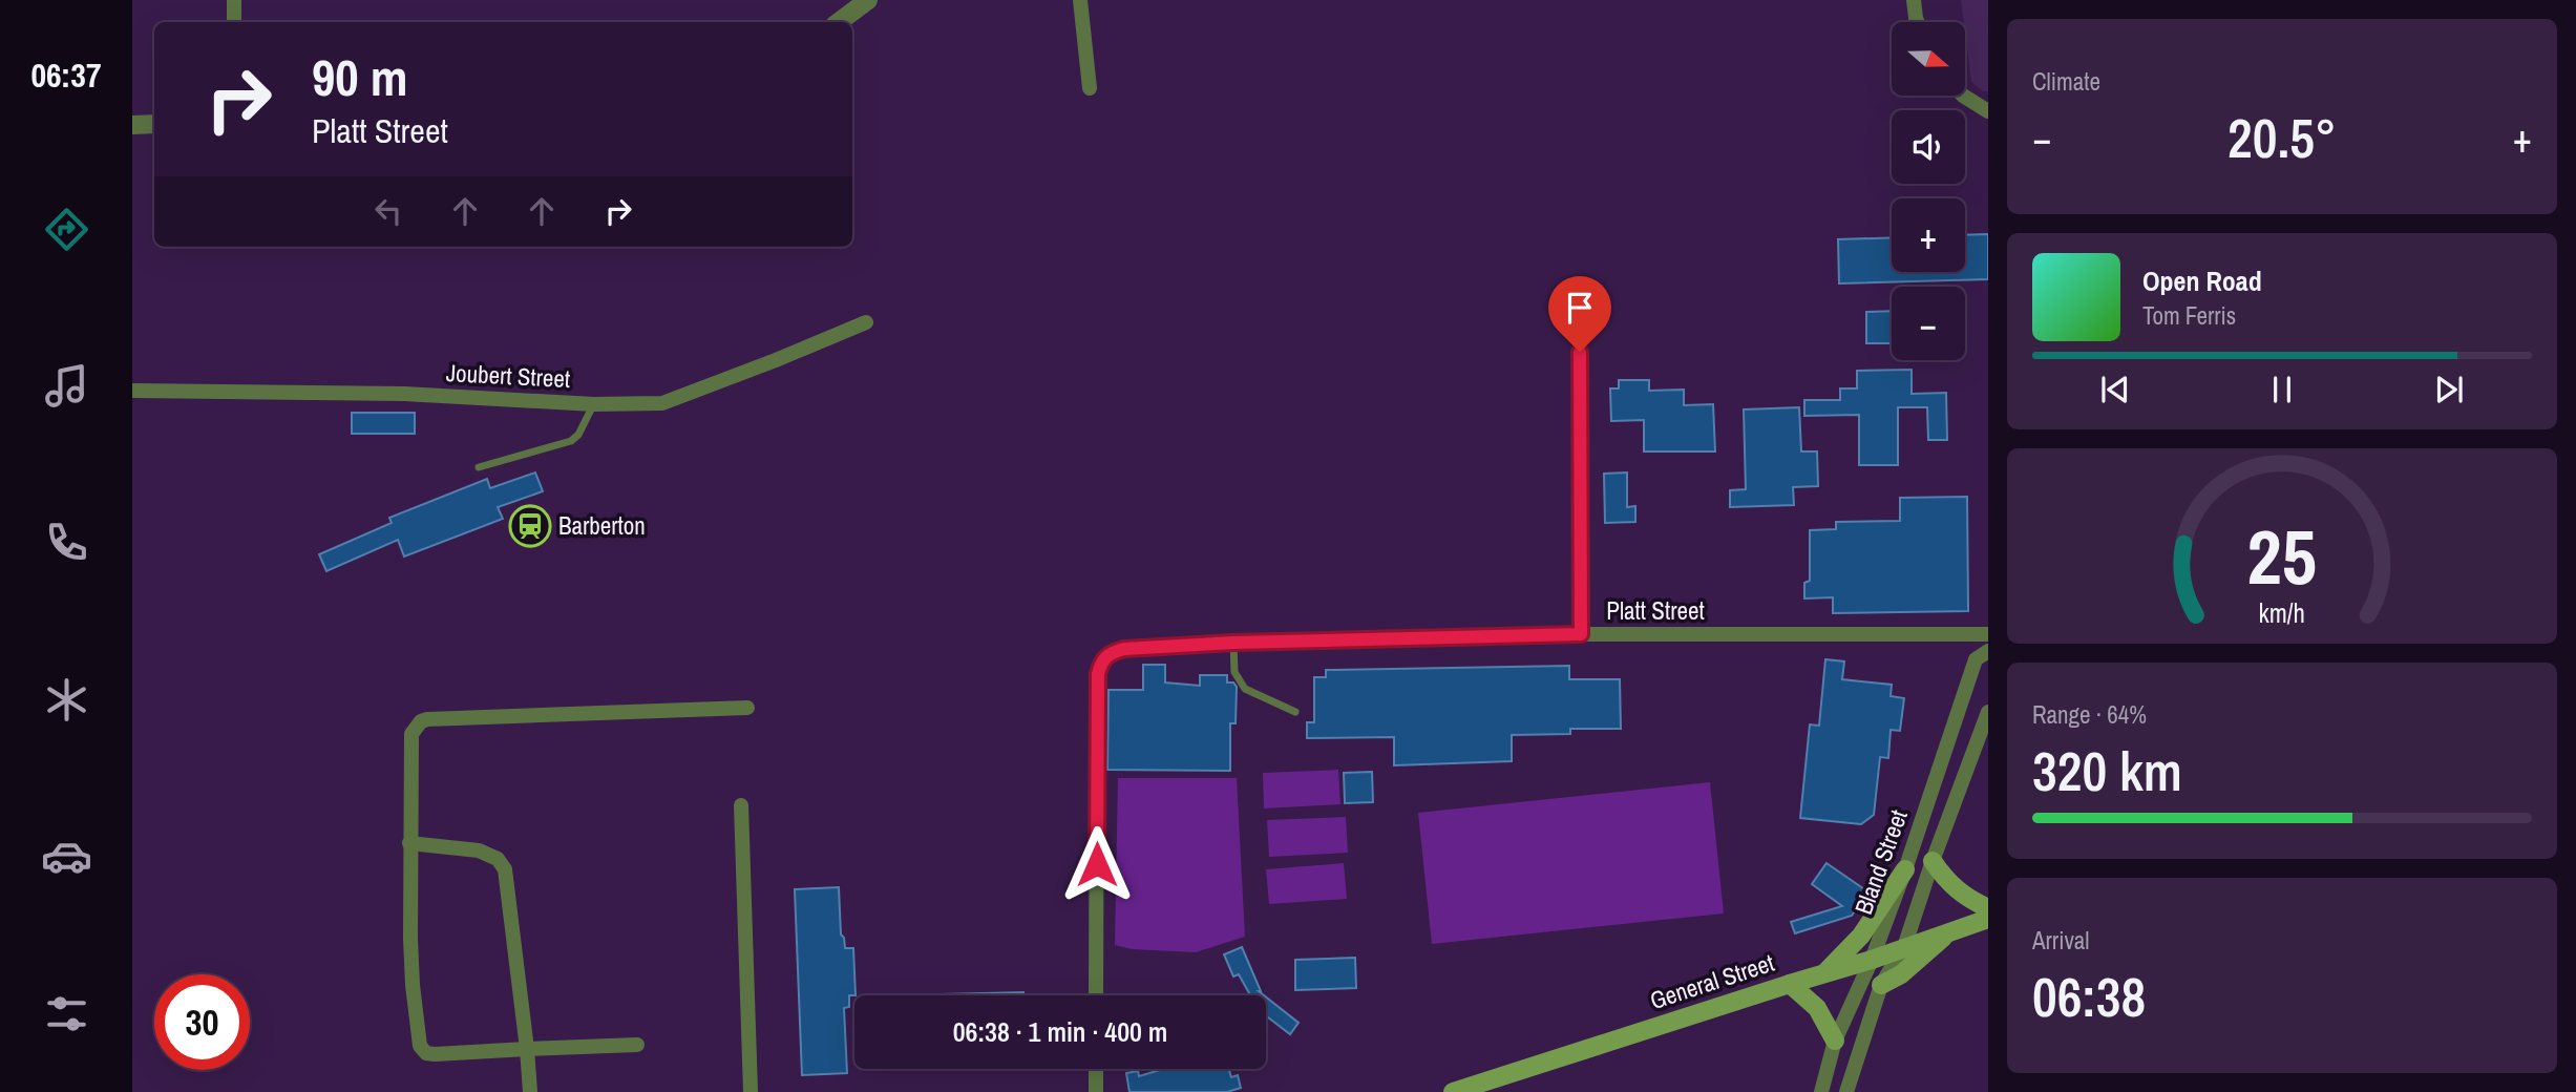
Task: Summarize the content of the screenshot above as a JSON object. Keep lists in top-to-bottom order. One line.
{"streets":{"main road":["General Street"],"street":["Joubert Street","Platt Street","Bland Street"]},"crossings":[["Bland Street","General Street"]],"places":{"station":["Barberton"]},"north":"right","page":{"tabs":"06:37","tile":["Climate",["Range · 64%","320 km"],["Arrival","06:38"]],"map_buttons":["+","−"],"turn":["90 m","Platt Street"],"heat":["−","20.5°","+"],"song":["Open Road","Tom Ferris"],"limit":"30","trip":"06:38 · 1 min · 400 m","gauge":["25","km/h"]}}
